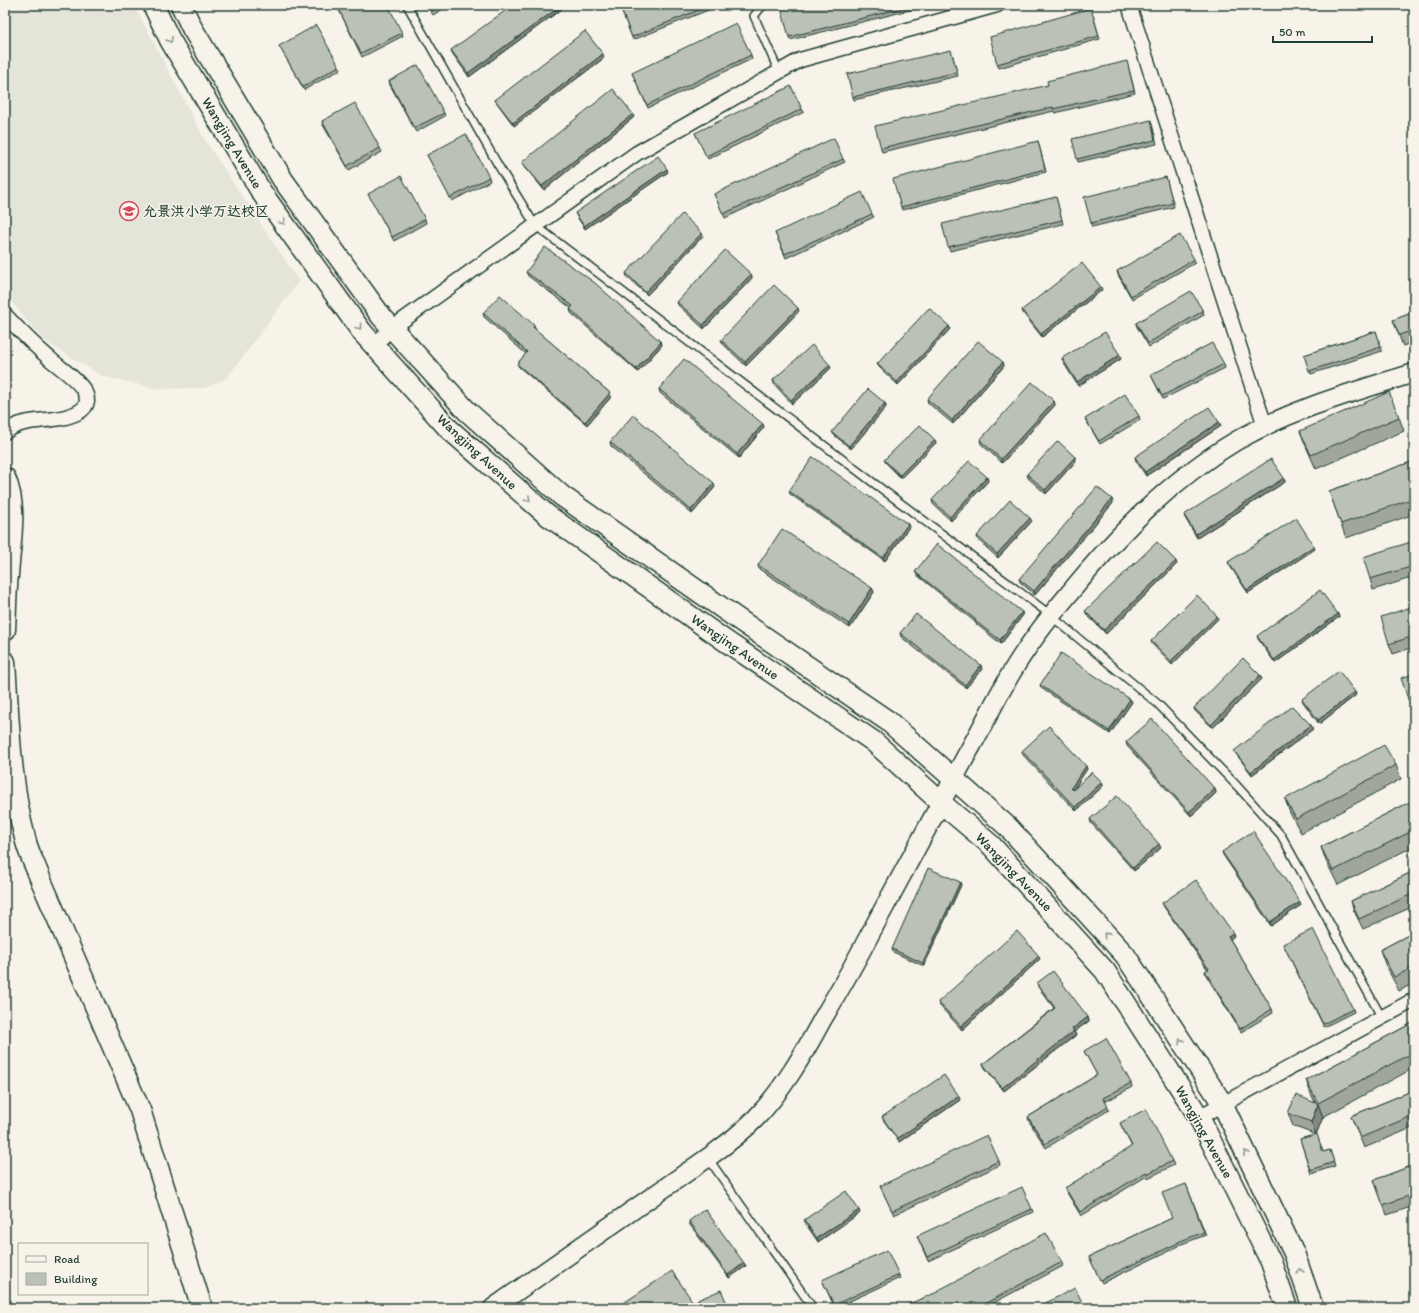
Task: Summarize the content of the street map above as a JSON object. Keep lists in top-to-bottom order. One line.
{"streets":{"main road":["Wangjing Avenue"]},"places":{"school or university":["允景洪小学万达校区"]},"legend":["Road","Building"],"scale_bar":"50 m"}
